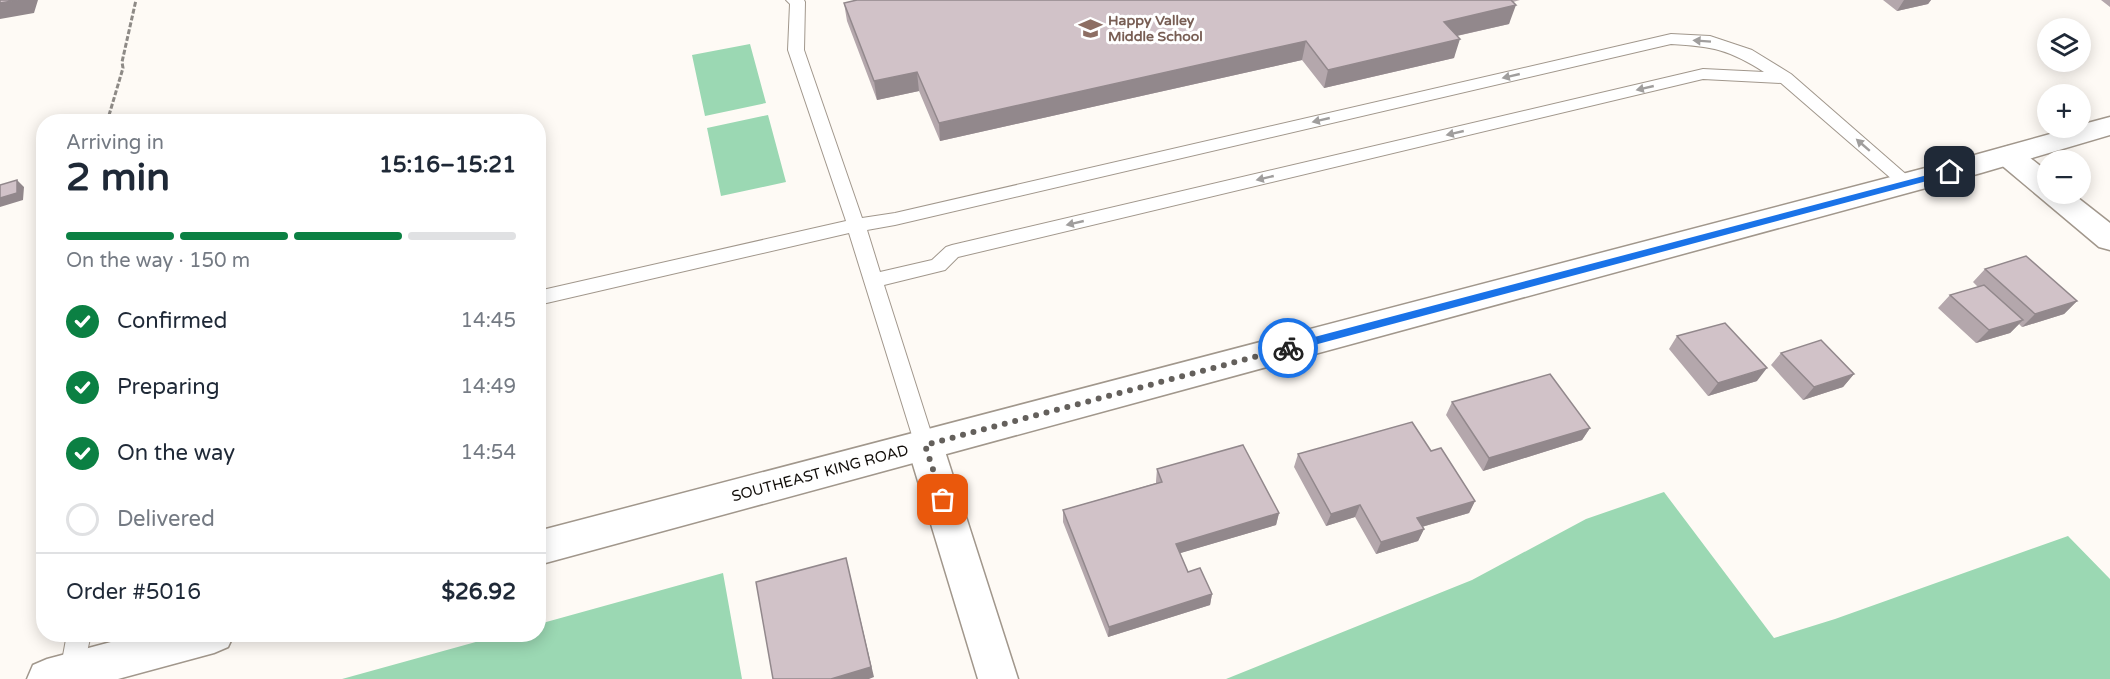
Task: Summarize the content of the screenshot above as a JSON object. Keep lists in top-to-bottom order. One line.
{"streets":{"main road":["SOUTHEAST KING ROAD"]},"places":{"school or university":["Happy Valley Middle School"]},"page":{"map_buttons":["+","−"],"heading":["2 min","Arriving in","15:16–15:21"],"panel":["Order #5016","$26.92"],"bar":"On the way · 150 m","list":[["Confirmed","14:45"],["Preparing","14:49"],["On the way","14:54"],"Delivered"]}}
